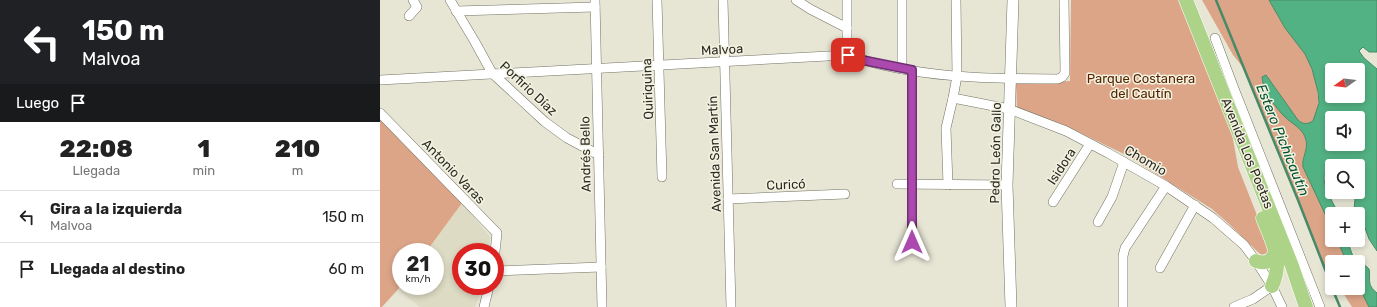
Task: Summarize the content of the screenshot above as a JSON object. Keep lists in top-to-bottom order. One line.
{"streets":{"main road":["Avenida Los Poetas"],"street":["Malvoa","Porfirio Díaz","Quiriquina","Pedro León Gallo","Andrés Bello","Avenida San Martín","Chomio","Isidora","Antonio Varas","Curicó"]},"crossings":[["Malvoa","Porfirio Díaz"],["Malvoa","Quiriquina"],["Malvoa","Pedro León Gallo"],["Malvoa","Andrés Bello"],["Malvoa","Avenida San Martín"],["Porfirio Díaz","Andrés Bello"],["Pedro León Gallo","Chomio"],["Avenida San Martín","Curicó"],["Chomio","Isidora"]],"water":["Estero Pichicautín"],"parks":["Parque Costanera del Cautín"],"north":"left","page":{"turn":["150 m","Malvoa"],"map_buttons":["+","−"],"then":"Luego","eta":["22:08","Llegada","1","min","210","m"],"list":[{"name":"Gira a la izquierda","note":"Malvoa","value":"150 m"},{"name":"Llegada al destino","value":"60 m"}],"speed":"21 km/h","limit":"30"}}
